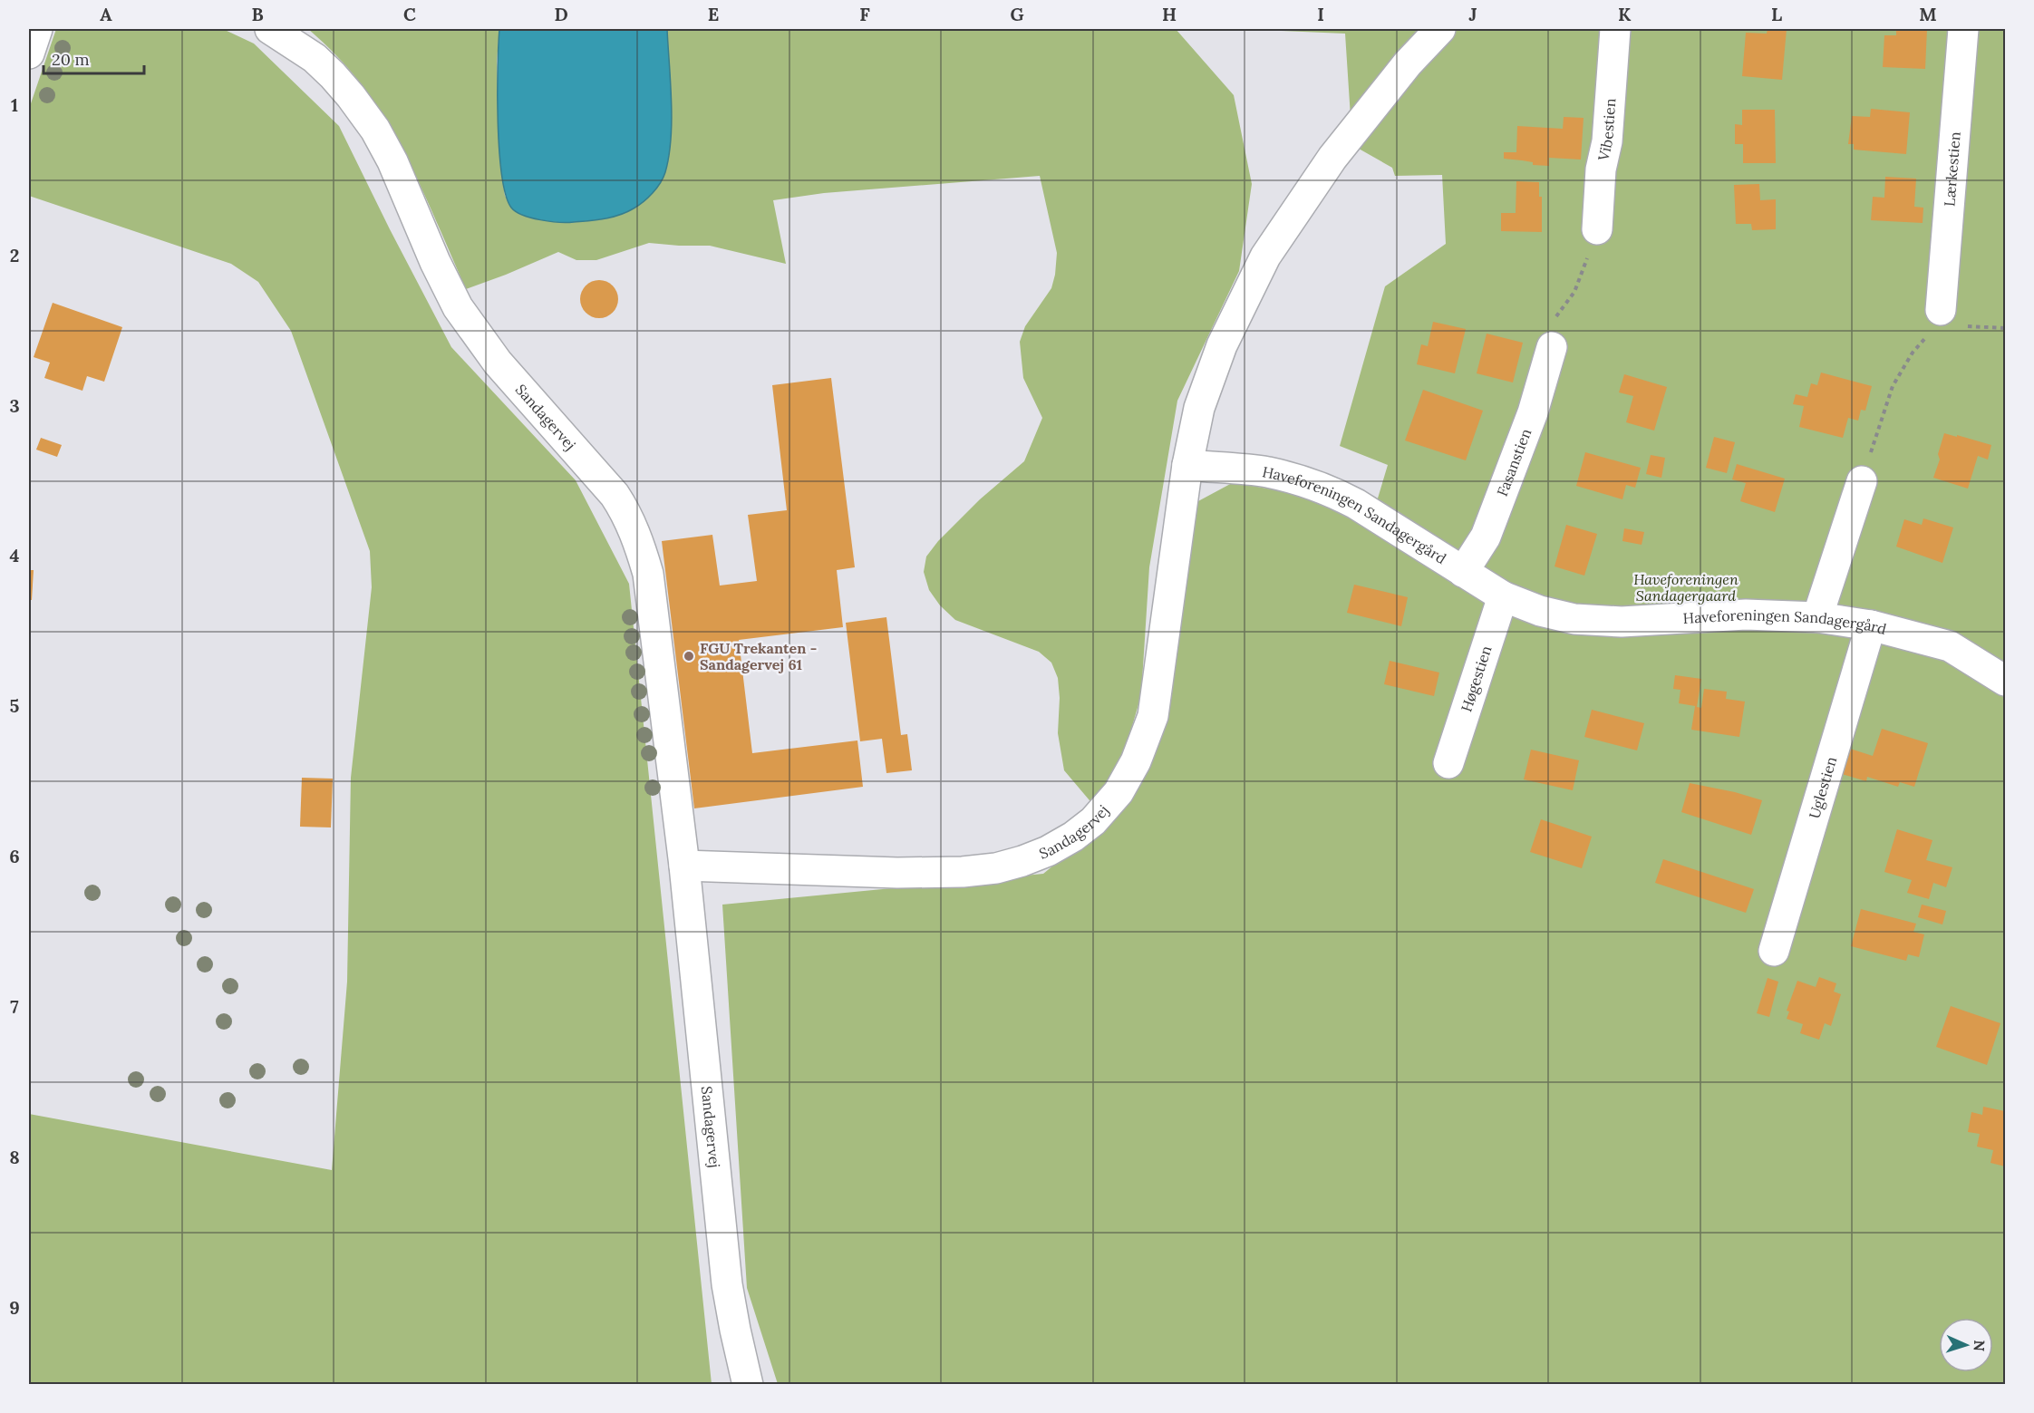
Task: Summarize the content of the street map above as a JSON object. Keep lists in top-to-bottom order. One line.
{"streets":{"street":["Vibestien","Lærkestien","Sandagervej","Fasanstien","Haveforeningen Sandagergård","Høgestien","Uglestien"]},"crossings":[["Sandagervej","Haveforeningen Sandagergård"],["Fasanstien","Haveforeningen Sandagergård"],["Haveforeningen Sandagergård","Høgestien"],["Haveforeningen Sandagergård","Uglestien"]],"parks":["Haveforeningen Sandagergaard"],"places":["FGU Trekanten - Sandagervej 61"],"scale_bar":"20 m","north":"right","grid":{"columns":["A","B","C","D","E","F","G","H","I","J","K","L","M"],"rows":["1","2","3","4","5","6","7","8","9"]}}
